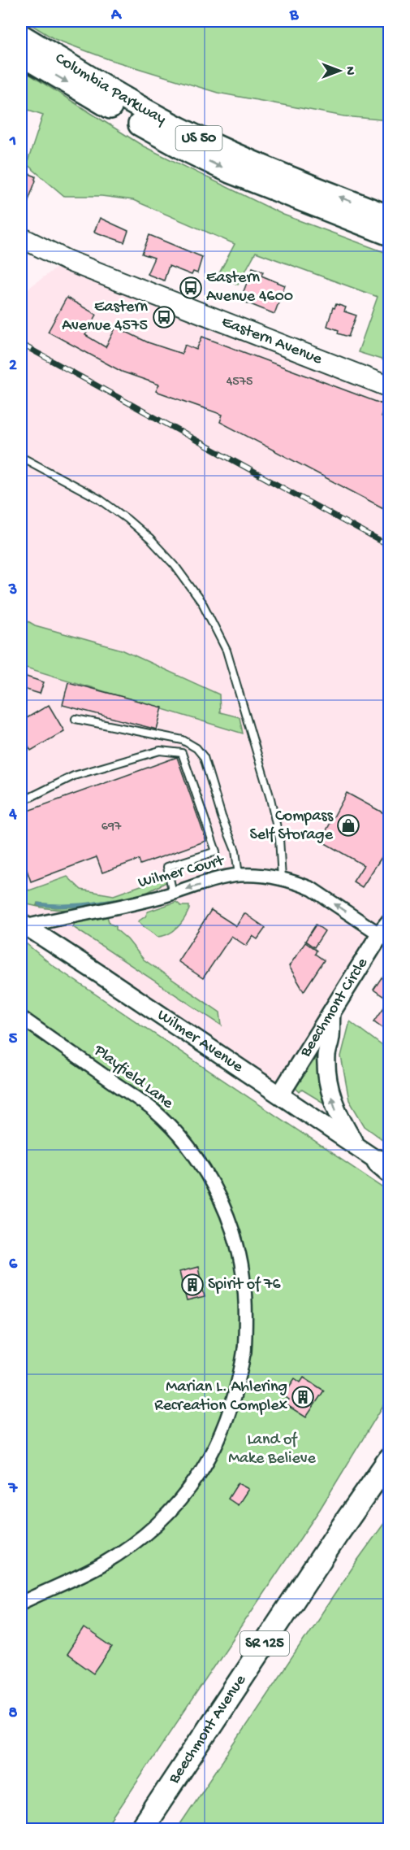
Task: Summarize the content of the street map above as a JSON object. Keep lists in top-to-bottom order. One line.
{"streets":{"highway":["Columbia Parkway","US 50","SR 125","Beechmont Avenue"],"main road":["Eastern Avenue"],"street":["Wilmer Court","Beechmont Circle","Wilmer Avenue","Playfield Lane"]},"crossings":[["Wilmer Court","Beechmont Circle"],["Wilmer Court","Wilmer Avenue"],["Beechmont Circle","Wilmer Avenue"]],"one_way":["Wilmer Court"],"parks":["Land of Make Believe"],"places":{"bus stop":["Eastern Avenue 4600","Eastern Avenue 4575"],"shop":["Compass Self Storage"],"building":["Spirit of 76","Marian L. Ahlering Recreation Complex"]},"house_numbers":["4575","697"],"north":"right","grid":{"columns":["A","B"],"rows":["1","2","3","4","5","6","7","8"]}}
